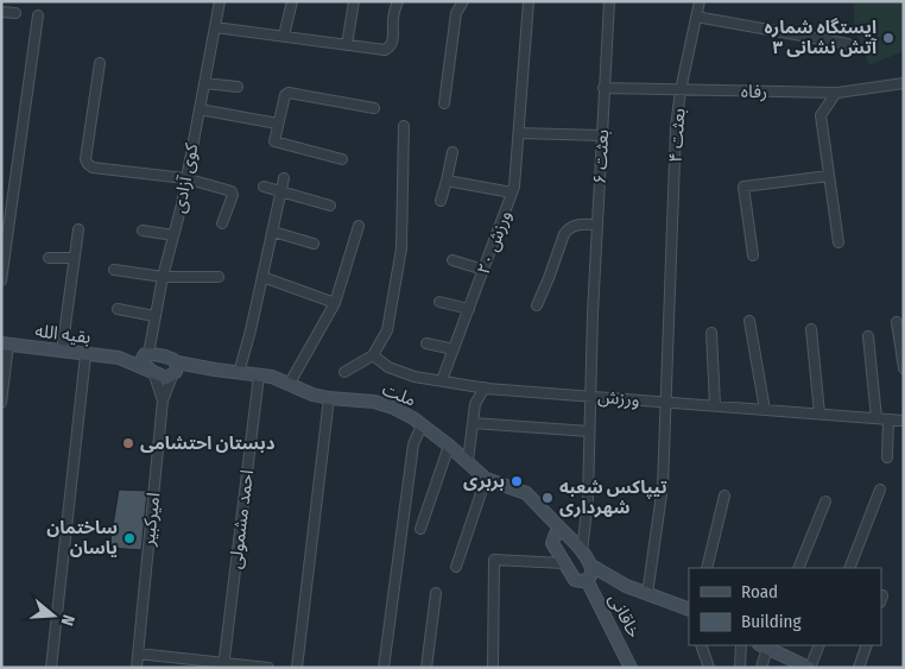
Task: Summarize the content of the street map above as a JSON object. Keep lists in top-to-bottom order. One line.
{"streets":{"main road":["بقیه الله","ملت","خاقانی"],"street":["رفاه","بعثت ۴","بعثت ۶","کوی آزادی","ورزش ۲۰","ورزش","امیرکبیر","احمد مشمولی"]},"crossings":[["رفاه","بعثت ۴"],["رفاه","بعثت ۶"],["بعثت ۴","ورزش"],["بعثت ۶","ملت"],["بعثت ۶","ورزش"],["ورزش ۲۰","ورزش"],["ملت","امیرکبیر"],["ملت","احمد مشمولی"]],"places":["ایستگاه شماره ۳ آتش نشانی","دبستان احتشامی","بربری","تیپاکس شعبه شهرداری","ساختمان یاسان"],"legend":["Road","Building"],"north":"right"}
